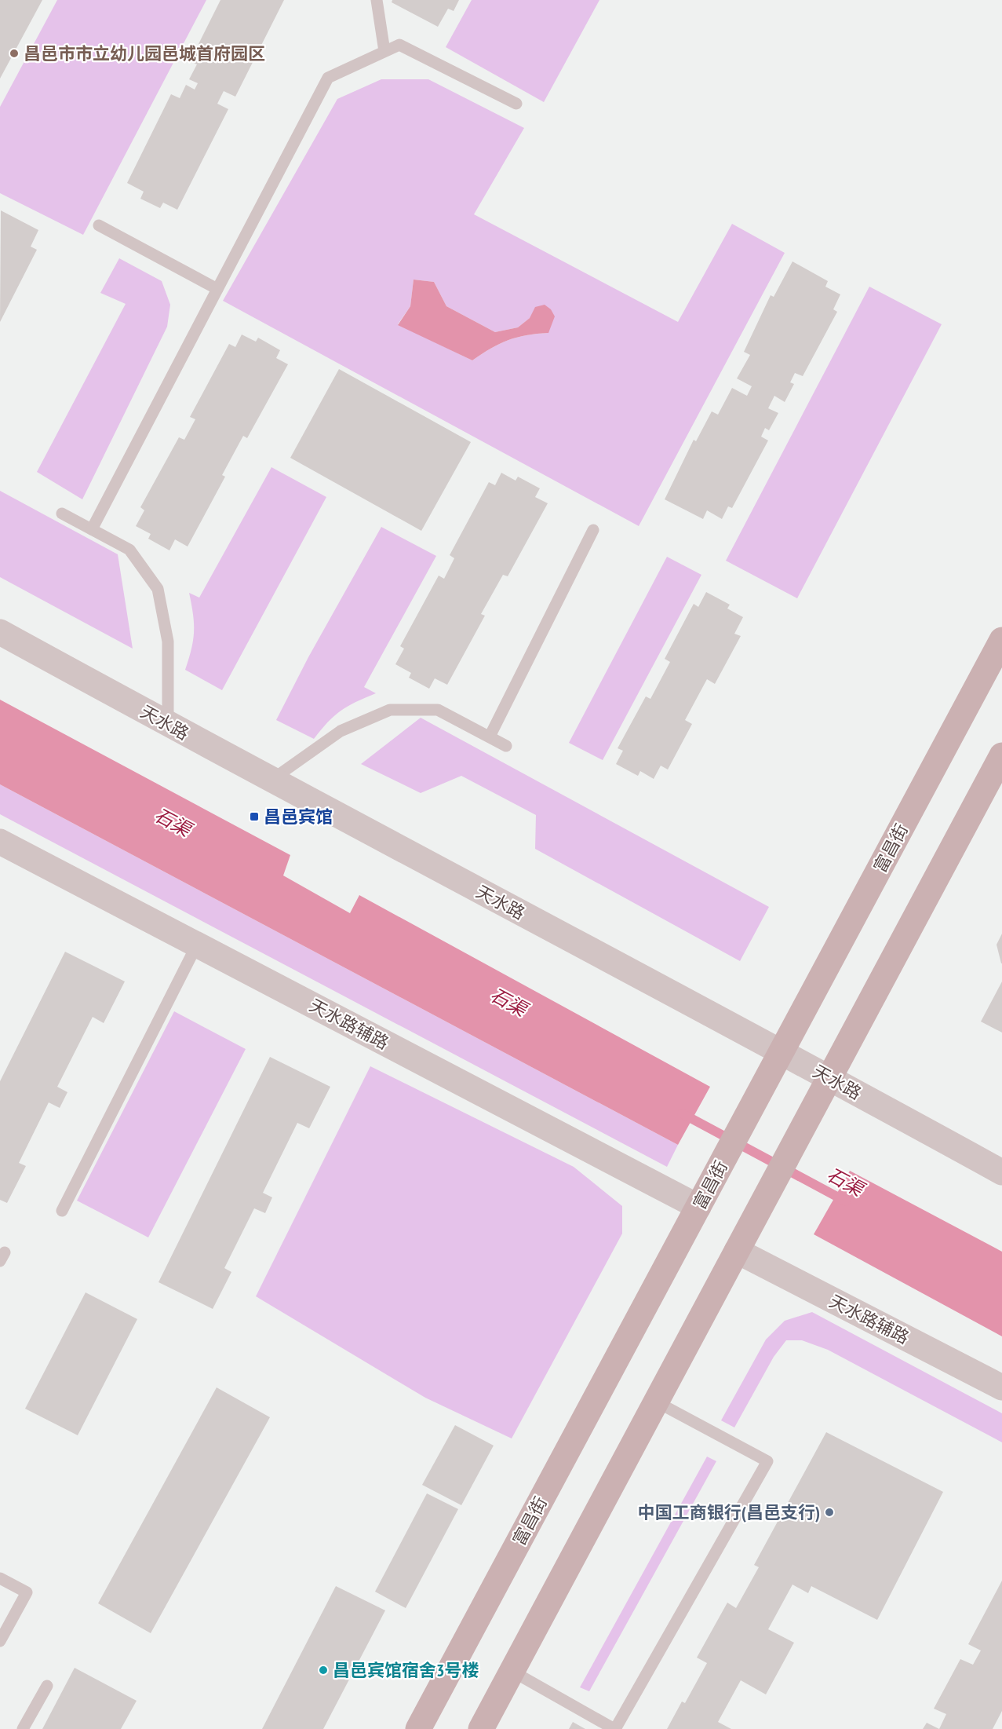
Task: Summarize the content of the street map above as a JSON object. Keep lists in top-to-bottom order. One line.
{"streets":{"main road":["富昌街"],"street":["天水路","天水路辅路"]},"crossings":[["天水路","富昌街"],["富昌街","天水路辅路"]],"water":["石渠"],"places":{"other":["昌邑市市立幼儿园邑城首府园区","中国工商银行(昌邑支行)","昌邑宾馆宿舍3号楼"],"transit":["昌邑宾馆"]}}
